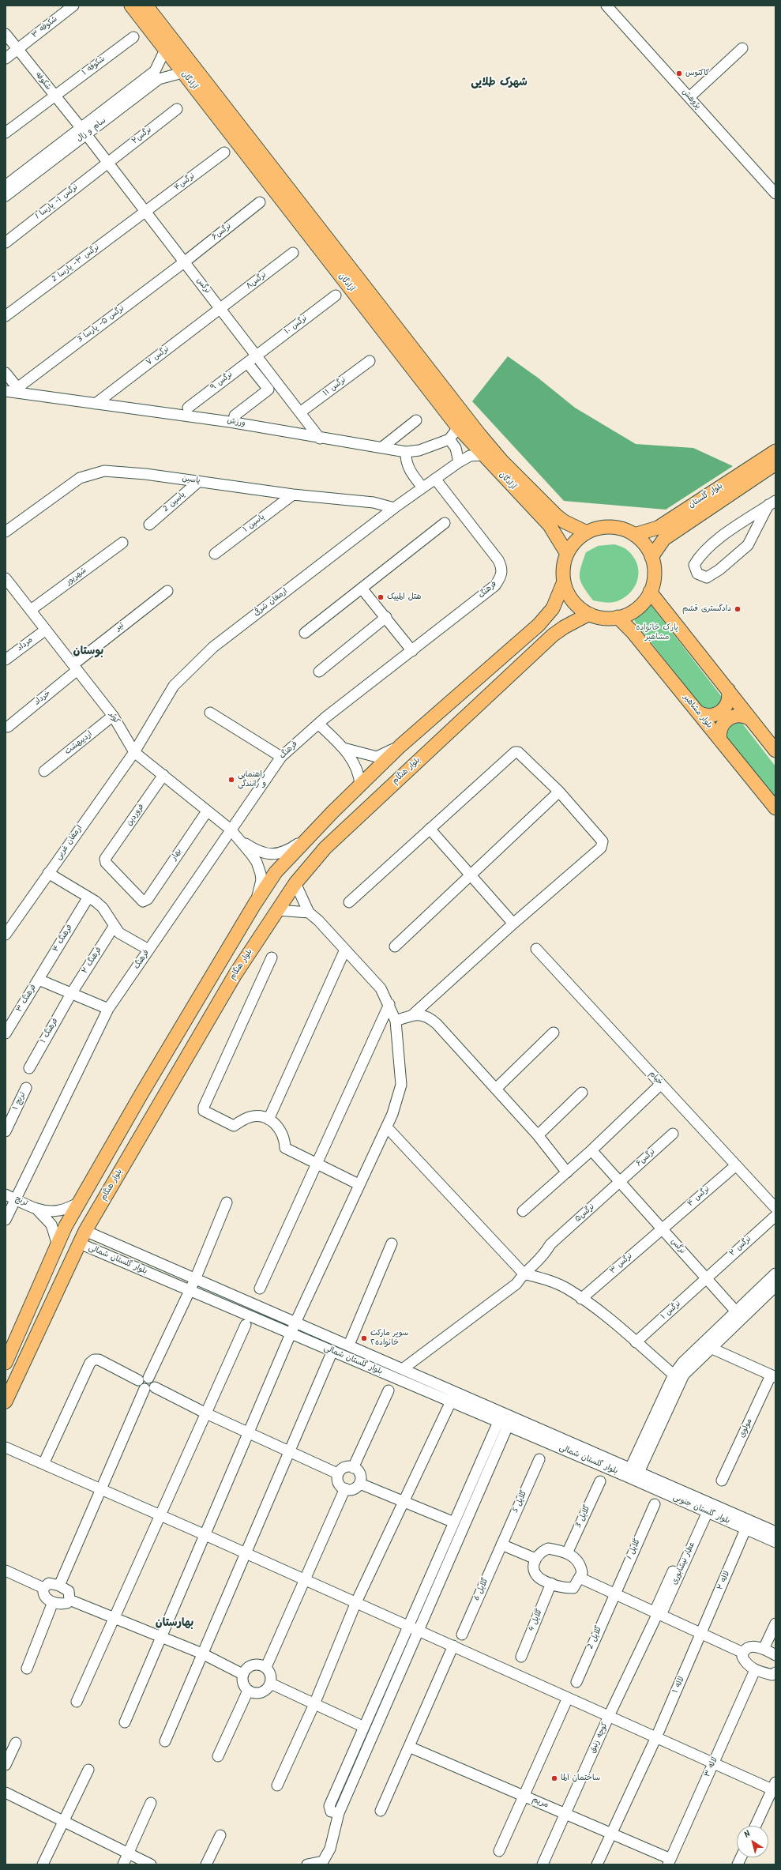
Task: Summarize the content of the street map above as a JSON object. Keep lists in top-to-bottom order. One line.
{"streets":{"main road":["آزادگان","بلوار گلستان","بلوار مشاهیر","بلوار هنگام"],"street":["شکوفه ۳","شکوفه ۱","شکوفه","پژوهش","سام و زال","نرگس۲","نرگس۴","نرگس ۱- پارسا 1","نرگس۶","نرگس ۳- پارسا 2","نرگس۸","نرگس","نرگس ۵- پارسا 3","نرگس ۱۰","نرگس ۷","نرگس ۹","نرگس ۱۱","ورزش","یاسین","یاسین 2","یاسین ۱","شهریور","فرهنگ","ارمغان شرقی","تیر","مرداد","خرداد","کوثر","اردیبهشت","فروردین","ارمغان غربی","بهار","فرهنگ ۴","فرهنگ ۲","فرهنگ ۳","فرهنگ ۱","خیام","ترنج ۱","نرگس ۴","ترنج","نرگس۵","نرگس ۲","بلوار گلستان شمالی","نرگس ۳","نرگس ۱","مولوی","گلایل 5","بلوار گلستان جنوبی","گلایل 3","گلایل 1","لاله ۲","گلایل 6","گلایل 4","گلایل 2","لاله ۱","کوچه زنبق","لاله ۳","مریم"]},"crossings":[["شکوفه ۳","شکوفه"],["شکوفه ۱","شکوفه"],["آزادگان","سام و زال"],["آزادگان","بلوار گلستان"],["آزادگان","ارمغان شرقی"],["آزادگان","بلوار مشاهیر"],["آزادگان","بلوار هنگام"],["شکوفه","سام و زال"],["شکوفه","نرگس"],["سام و زال","نرگس"],["نرگس۲","نرگس ۱- پارسا 1"],["نرگس۲","نرگس"],["نرگس۴","نرگس ۳- پارسا 2"],["نرگس۴","نرگس"],["نرگس ۱- پارسا 1","نرگس"],["نرگس۶","نرگس"],["نرگس۶","نرگس ۵- پارسا 3"],["نرگس۶","نرگس۵"],["نرگس ۳- پارسا 2","نرگس"],["نرگس۸","نرگس"],["نرگس۸","نرگس ۷"],["نرگس","نرگس ۵- پارسا 3"],["نرگس","نرگس ۱۰"],["نرگس","نرگس ۷"],["نرگس","نرگس ۹"],["نرگس","نرگس ۱۱"],["نرگس","ورزش"],["نرگس","نرگس ۴"],["نرگس","نرگس۵"],["نرگس","نرگس ۲"],["نرگس","نرگس ۳"],["نرگس","نرگس ۱"],["نرگس ۵- پارسا 3","ورزش"],["نرگس ۱۰","نرگس ۹"],["نرگس ۷","ورزش"],["یاسین","یاسین 2"],["یاسین","یاسین ۱"],["یاسین","ارمغان شرقی"],["بلوار گلستان","بلوار مشاهیر"],["بلوار گلستان","بلوار هنگام"],["شهریور","کوثر"],["فرهنگ","ارمغان شرقی"],["فرهنگ","کوثر"],["فرهنگ","ترنج"],["ارمغان شرقی","کوثر"],["ارمغان شرقی","ارمغان غربی"],["تیر","خرداد"],["تیر","کوثر"],["مرداد","کوثر"],["خرداد","کوثر"],["بلوار مشاهیر","بلوار هنگام"],["کوثر","اردیبهشت"],["کوثر","فروردین"],["کوثر","ارمغان غربی"],["کوثر","بهار"],["بلوار هنگام","بلوار گلستان شمالی"],["فروردین","بهار"],["فرهنگ ۴","فرهنگ ۳"],["فرهنگ ۲","فرهنگ ۱"],["خیام","نرگس ۴"],["نرگس ۴","نرگس ۳"],["نرگس۵","بلوار گلستان شمالی"],["نرگس ۲","نرگس ۱"],["بلوار گلستان شمالی","بلوار گلستان جنوبی"],["گلایل 5","گلایل 6"],["بلوار گلستان جنوبی","لاله ۲"],["بلوار گلستان جنوبی","کوچه زنبق"],["گلایل 3","گلایل 4"],["گلایل 1","گلایل 2"],["لاله ۲","لاله ۱"],["لاله ۱","مریم"],["کوچه زنبق","مریم"],["لاله ۳","مریم"]],"districts":["شهرک طلایی","بوستان","بهارستان"],"parks":["پارک خانواده مشاهیر"],"places":["کاکتوس","هتل المپیک","دادگستری قشم","راهنمایی و رانندگی","سوپر ماركت خانواده٢","ساختمان آلما"],"north":"top left"}
